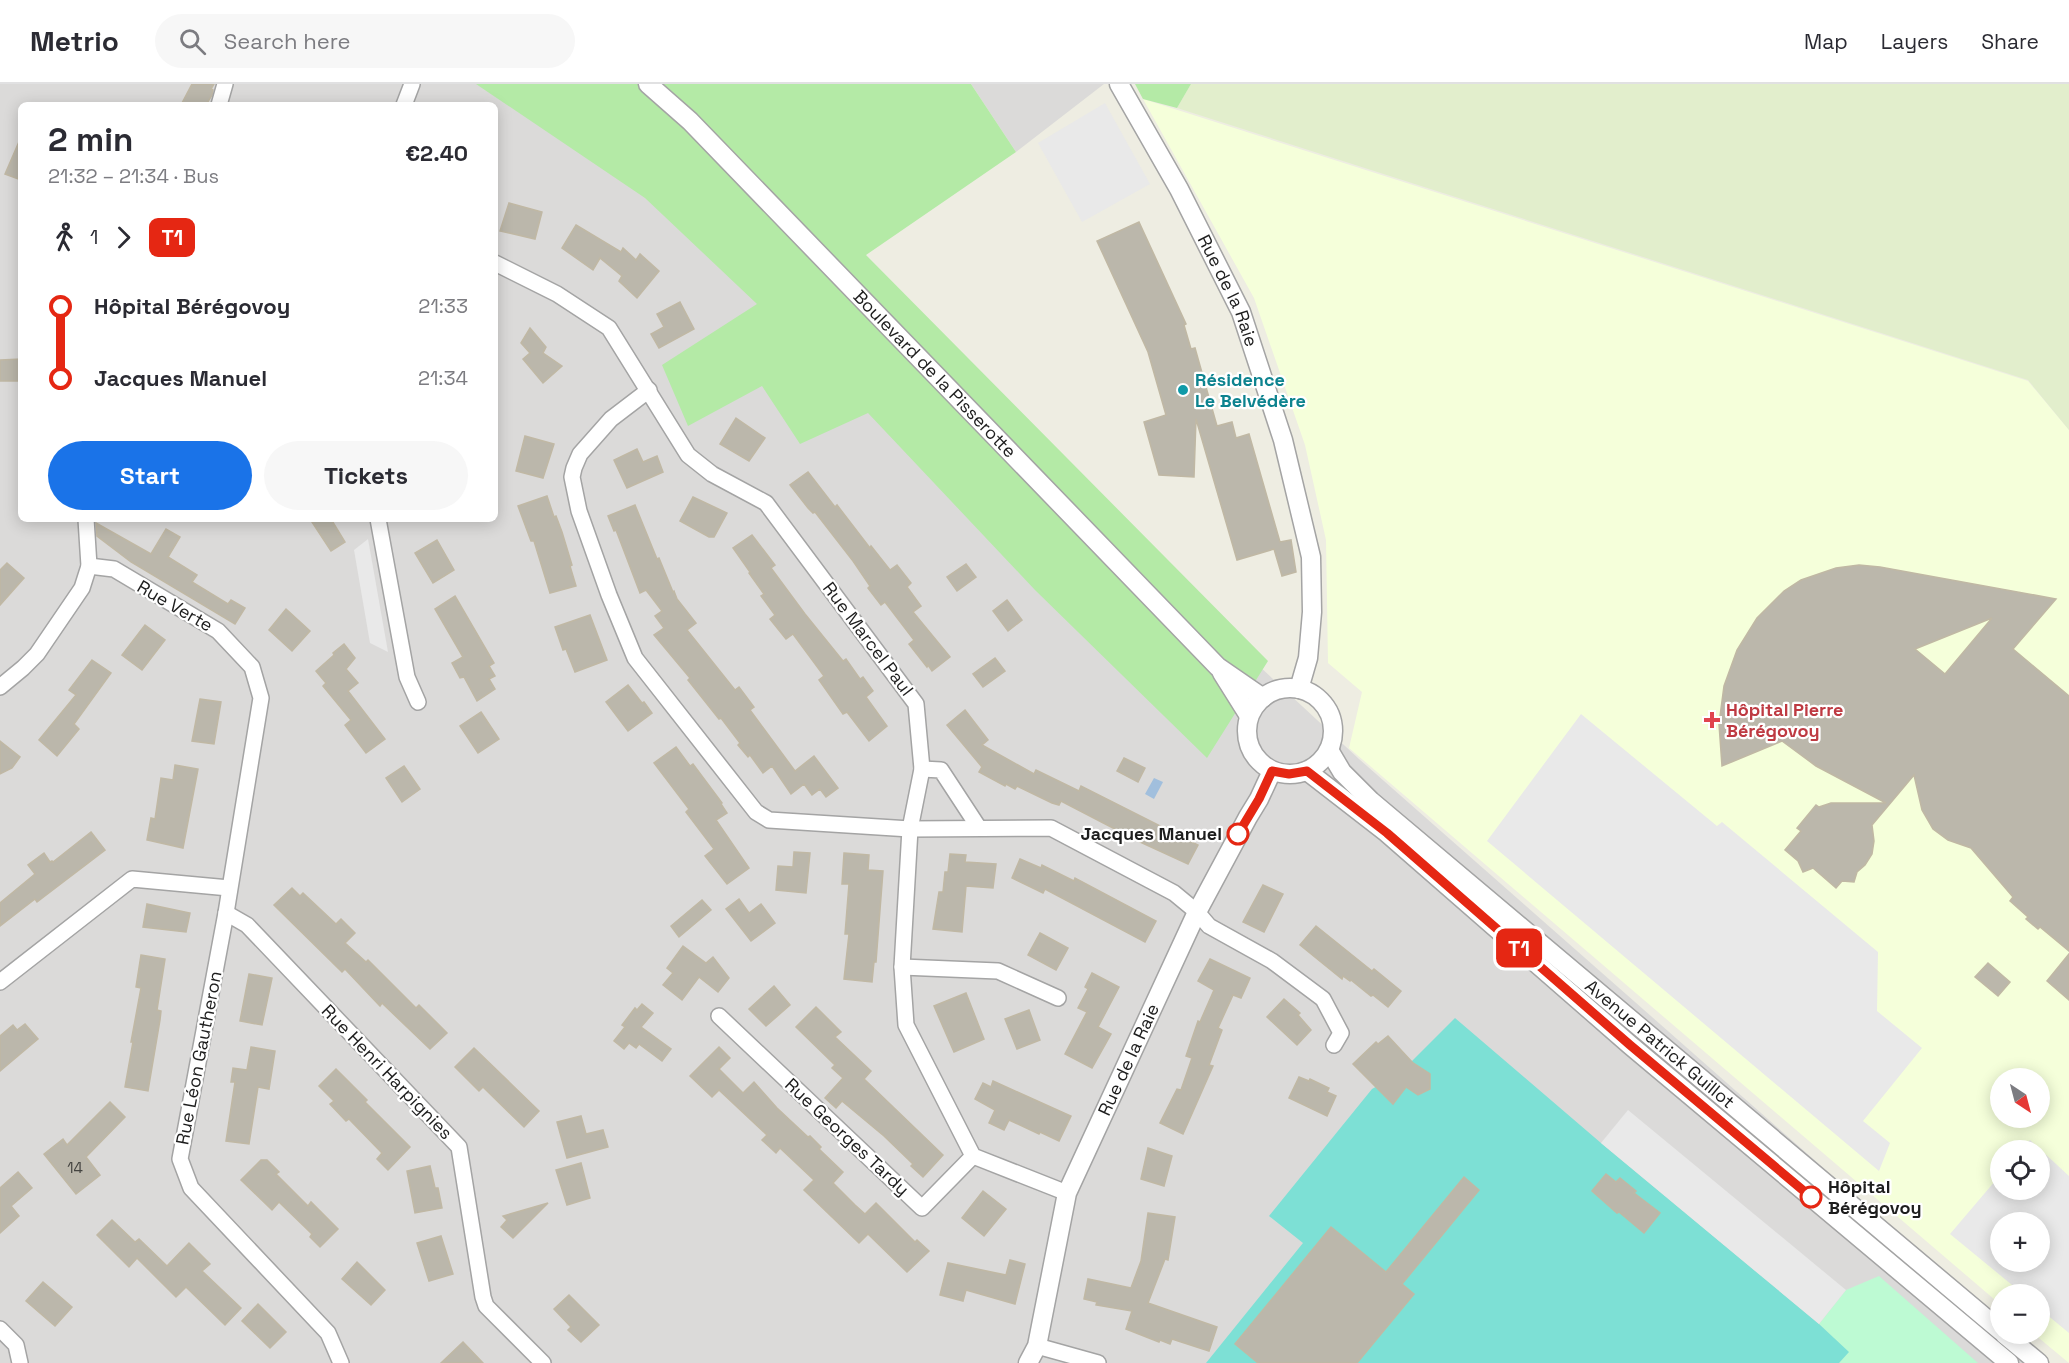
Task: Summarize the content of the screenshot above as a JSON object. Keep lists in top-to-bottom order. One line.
{"streets":{"street":["Rue de la Raie","Boulevard de la Pisserotte","Rue Verte","Rue Marcel Paul","Avenue Patrick Guillot","Rue Léon Gautheron","Rue Henri Harpignies","Rue Georges Tardy"]},"crossings":[["Rue de la Raie","Boulevard de la Pisserotte"],["Rue de la Raie","Avenue Patrick Guillot"],["Boulevard de la Pisserotte","Avenue Patrick Guillot"],["Rue Verte","Rue Léon Gautheron"],["Rue Marcel Paul","Rue Georges Tardy"],["Rue Léon Gautheron","Rue Henri Harpignies"]],"places":{"other":["Résidence Le Belvédère","Jacques Manuel","Hôpital Bérégovoy"],"health":["Hôpital Pierre Bérégovoy"]},"lines":["bus line T1"],"house_numbers":["14"],"north":"bottom right","page":{"header":"Metrio","search":"Search here","nav":["Map","Layers","Share"],"on_map":"T1","heading":["2 min","21:32 – 21:34 · Bus","€2.40"],"legs":["1","T1"],"list":[{"name":"Hôpital Bérégovoy","value":"21:33"},{"name":"Jacques Manuel","value":"21:34"}],"buttons":["Start","Tickets"],"map_buttons":["+","−"]}}
